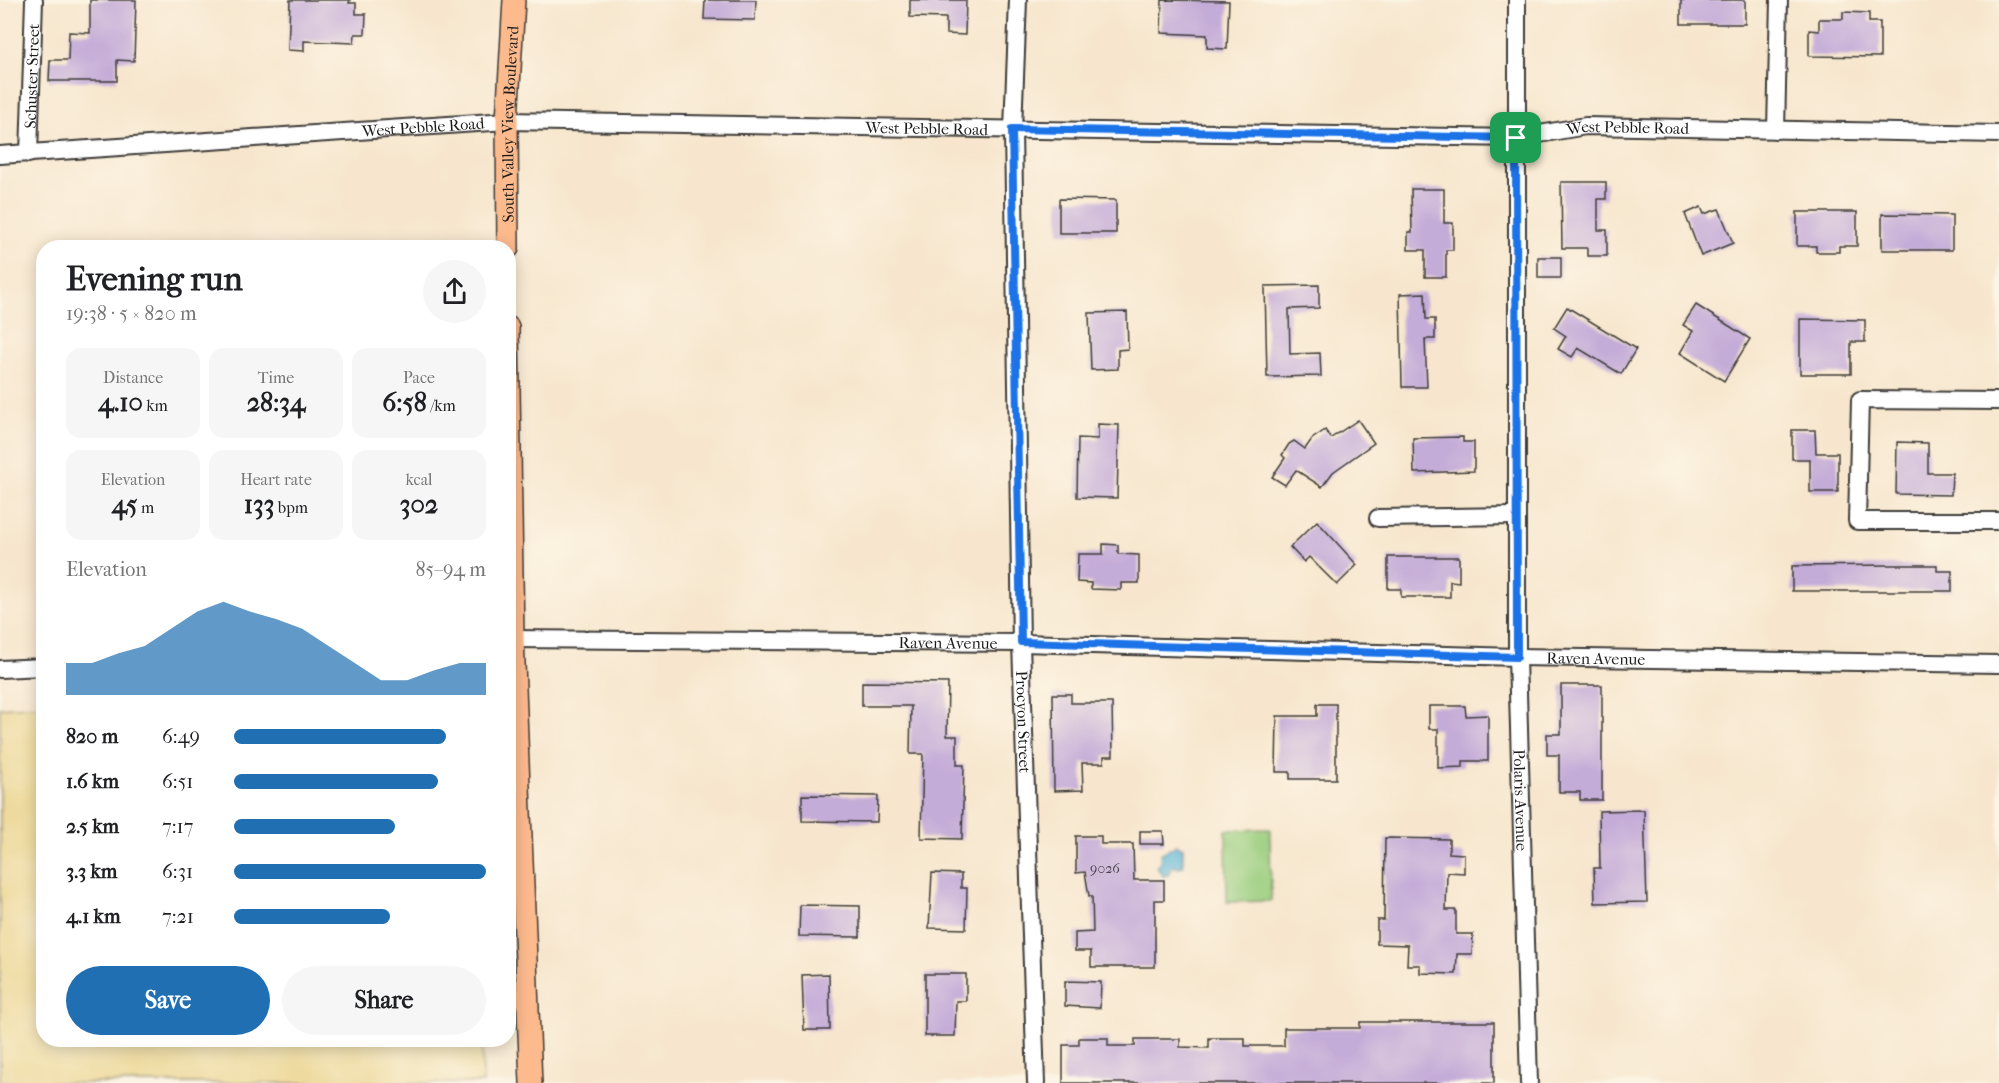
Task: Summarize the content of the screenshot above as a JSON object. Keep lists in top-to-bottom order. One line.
{"streets":{"main road":["South Valley View Boulevard"],"street":["Schuster Street","West Pebble Road","Raven Avenue","Procyon Street","Polaris Avenue"]},"crossings":[["Schuster Street","West Pebble Road"],["South Valley View Boulevard","West Pebble Road"],["West Pebble Road","Procyon Street"],["West Pebble Road","Polaris Avenue"],["Raven Avenue","Procyon Street"],["Raven Avenue","Polaris Avenue"]],"house_numbers":["9026"],"page":{"heading":["Evening run","19:38 · 5 × 820 m"],"stats":[["Distance","4.10 km"],["Time","28:34"],["Pace","6:58 /km"],["Elevation","45 m"],["Heart rate","133 bpm"],["kcal","302"]],"chart":["Elevation","85–94 m"],"list":[{"name":"820 m","note":"6:49"},{"name":"1.6 km","note":"6:51"},{"name":"2.5 km","note":"7:17"},{"name":"3.3 km","note":"6:31"},{"name":"4.1 km","note":"7:21"}],"buttons":["Save","Share"]}}
